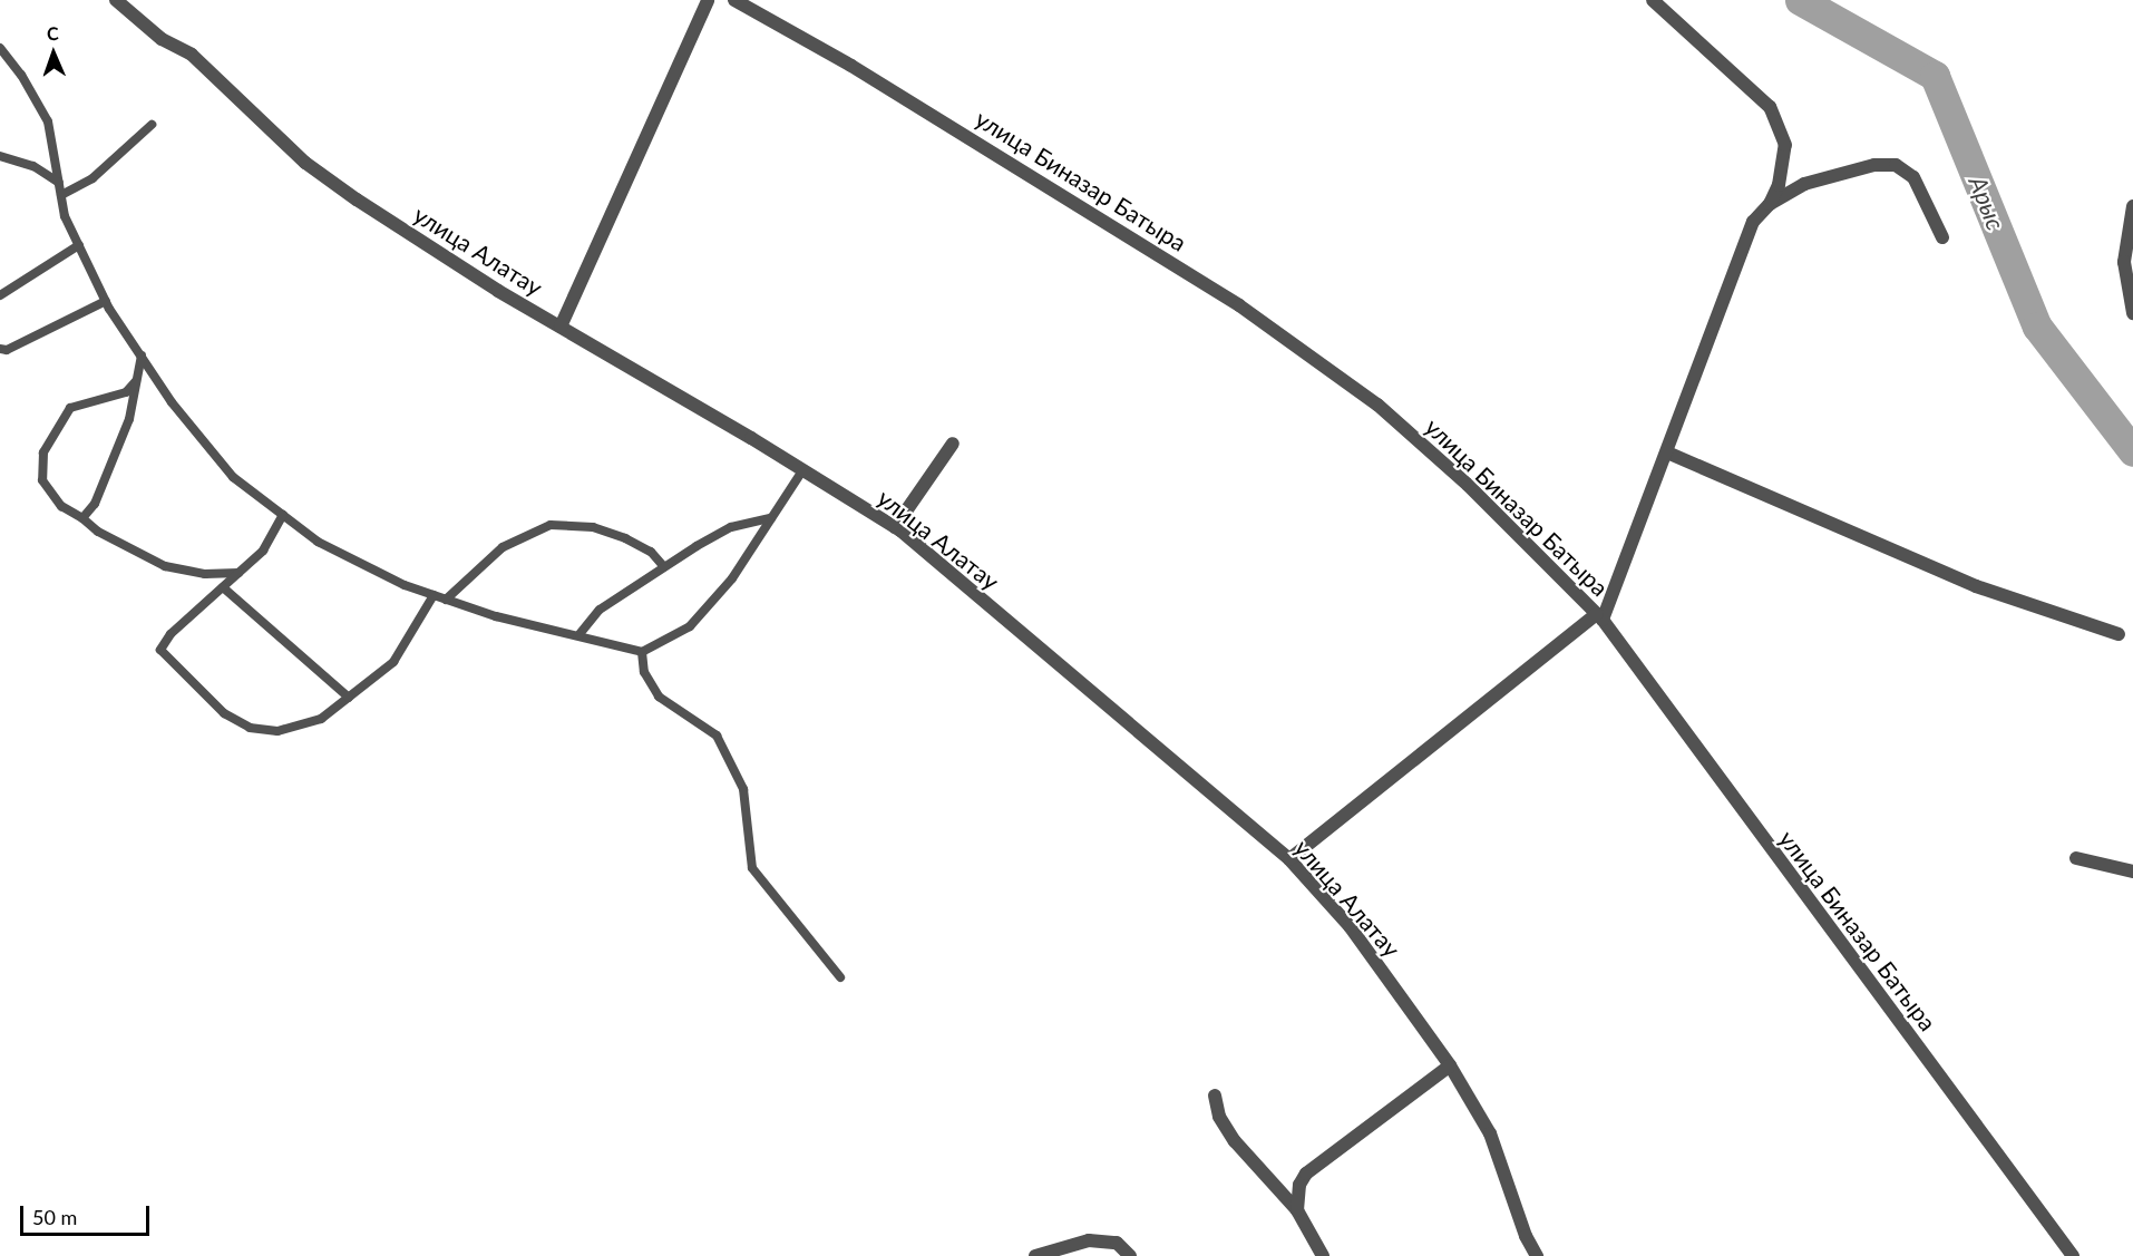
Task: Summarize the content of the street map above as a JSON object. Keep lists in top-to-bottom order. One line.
{"streets":{"street":["улица Биназар Батыра","улица Алатау"]},"water":["Арыс"],"scale_bar":"50 m","north":"top"}
